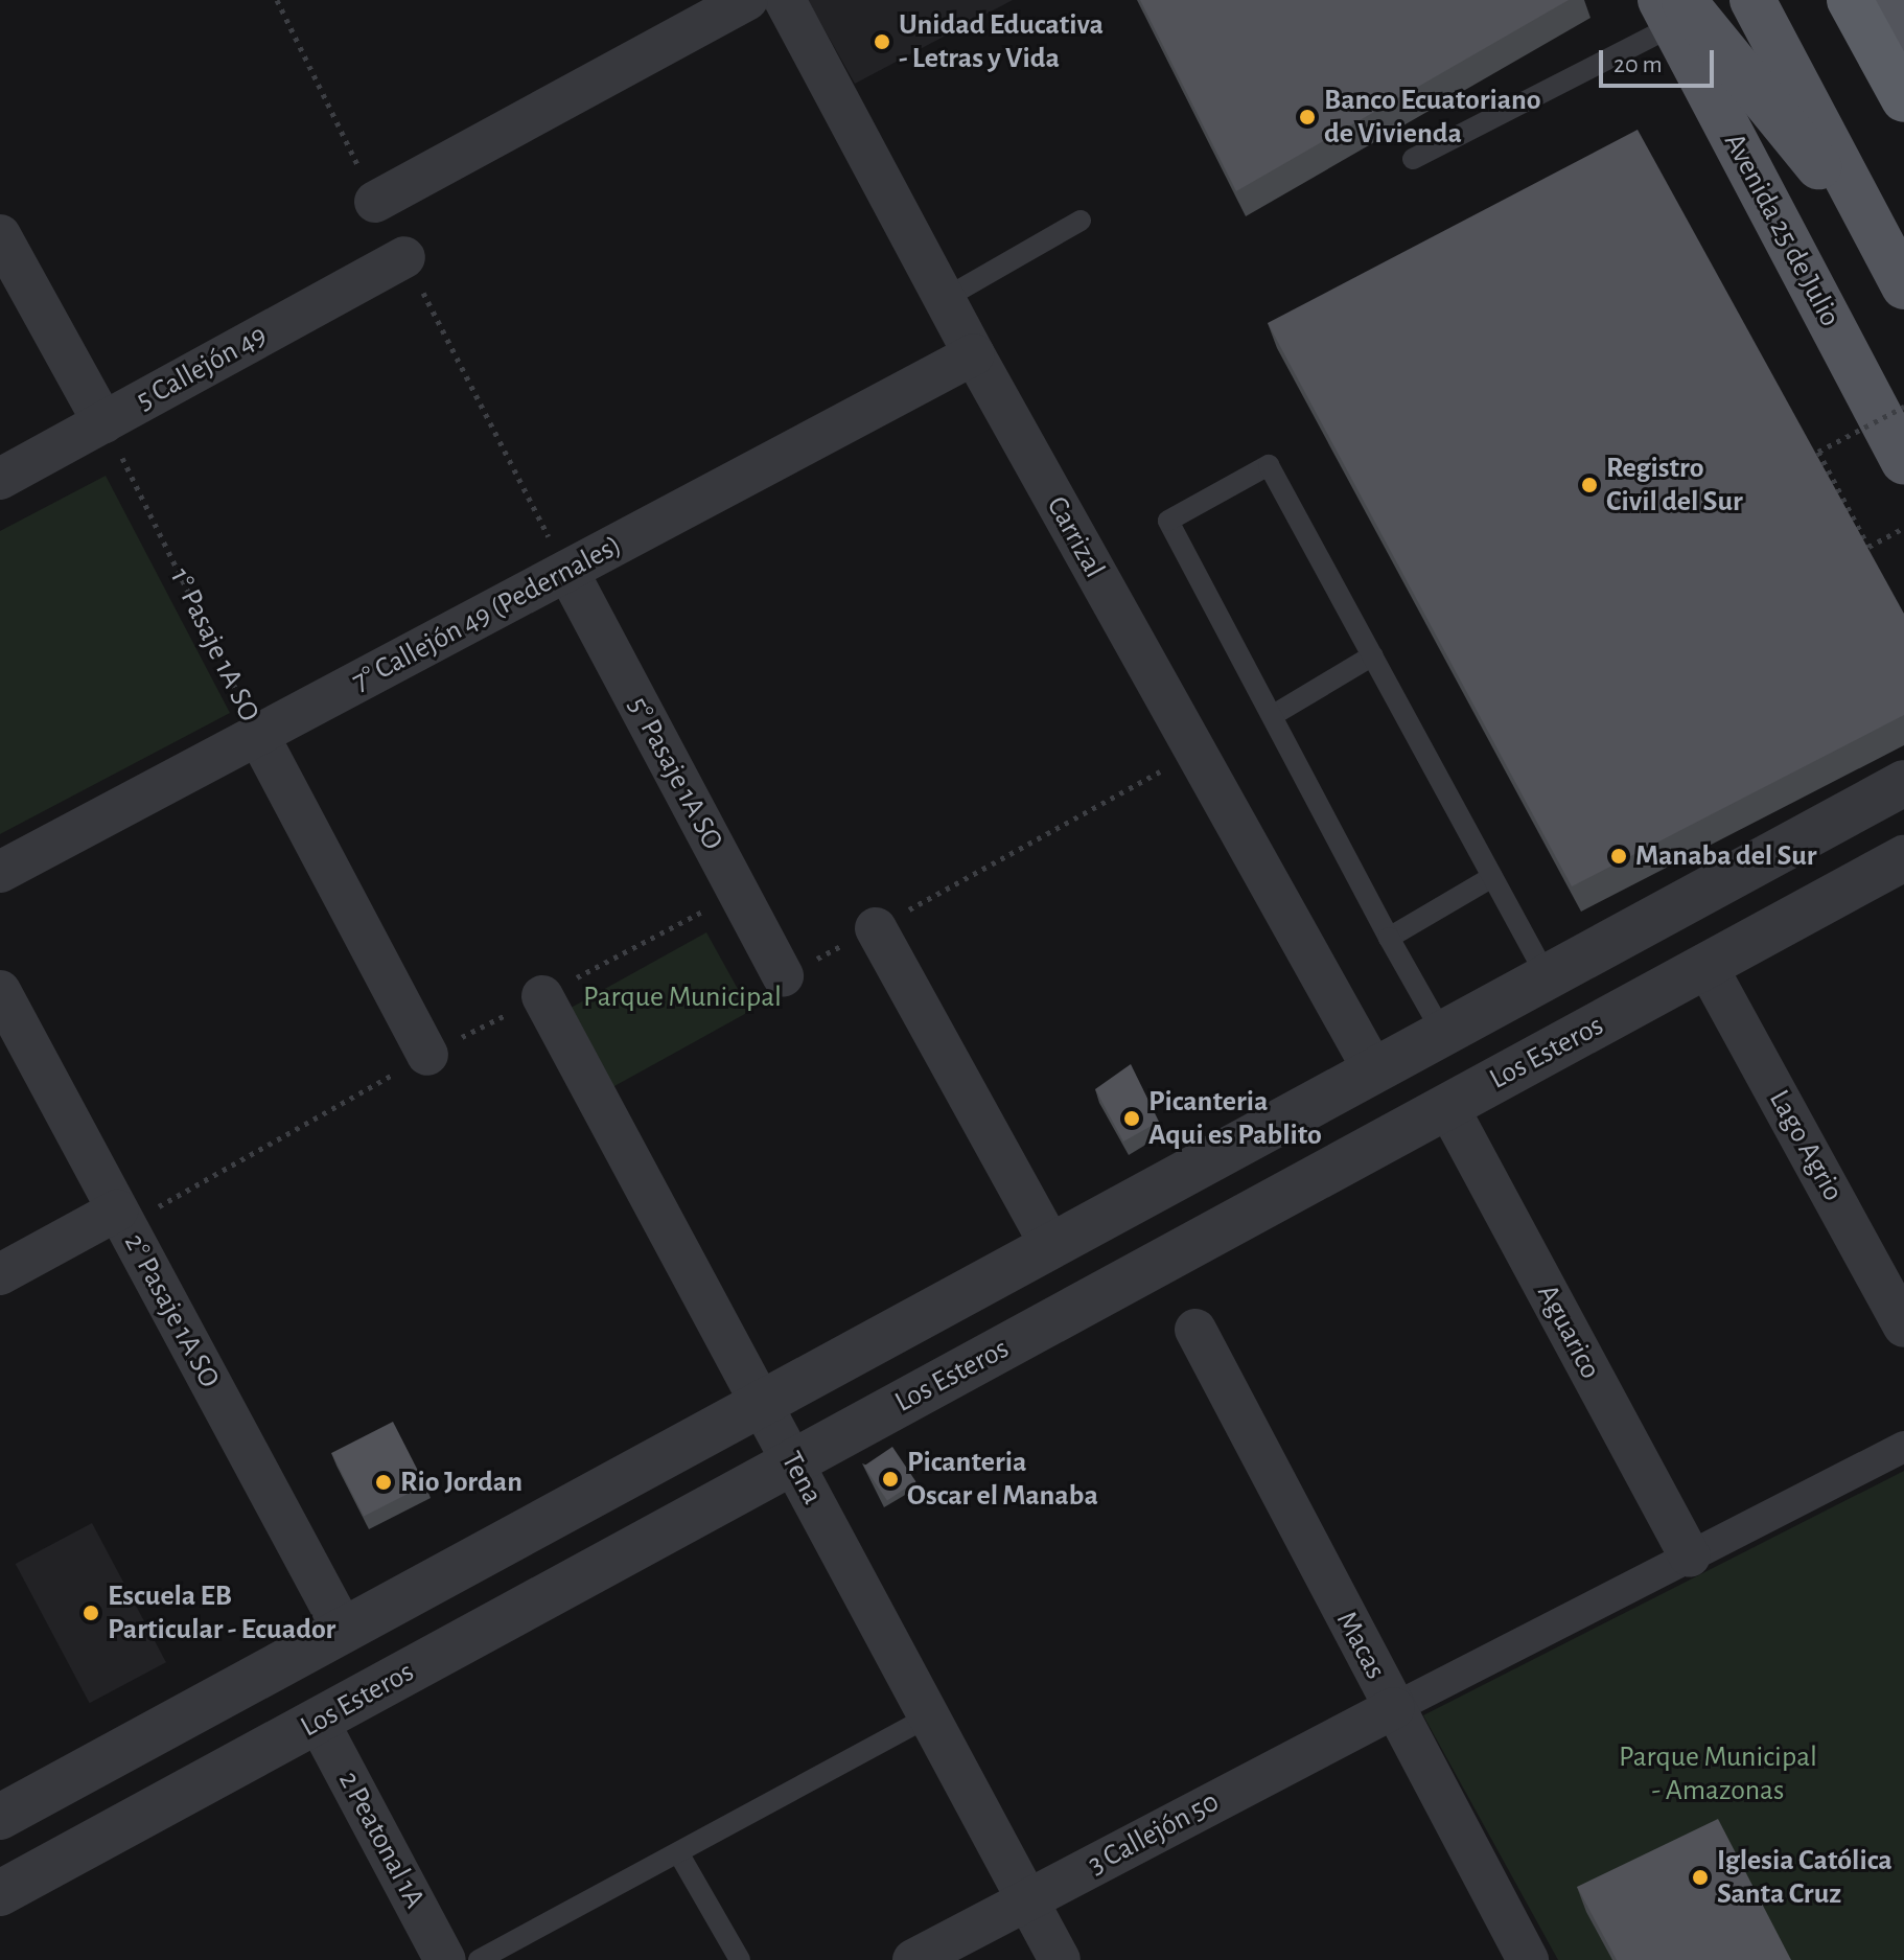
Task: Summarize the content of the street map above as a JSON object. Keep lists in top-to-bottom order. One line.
{"streets":{"main road":["Avenida 25 de Julio"],"street":["5 Callejón 49","Carrizal","7° Callejón 49 (Pedernales)","1° Pasaje 1A SO","5° Pasaje 1A SO","Los Esteros","Lago Agrio","2° Pasaje 1A SO","Aguarico","Tena","Macas","3 Callejón 50","2 Peatonal 1A"]},"crossings":[["5 Callejón 49","1° Pasaje 1A SO"],["Carrizal","7° Callejón 49 (Pedernales)"],["7° Callejón 49 (Pedernales)","1° Pasaje 1A SO"],["7° Callejón 49 (Pedernales)","5° Pasaje 1A SO"],["Los Esteros","Lago Agrio"],["Los Esteros","Aguarico"],["Los Esteros","Tena"],["Los Esteros","2 Peatonal 1A"],["Tena","3 Callejón 50"],["Macas","3 Callejón 50"]],"parks":["Parque Municipal","Parque Municipal - Amazonas"],"places":["Unidad Educativa - Letras y Vida","Banco Ecuatoriano de Vivienda","Registro Civil del Sur","Manaba del Sur","Picanteria Aqui es Pablito","Picanteria Oscar el Manaba","Rio Jordan","Escuela EB Particular - Ecuador","Iglesia Católica Santa Cruz"],"scale_bar":"20 m"}
